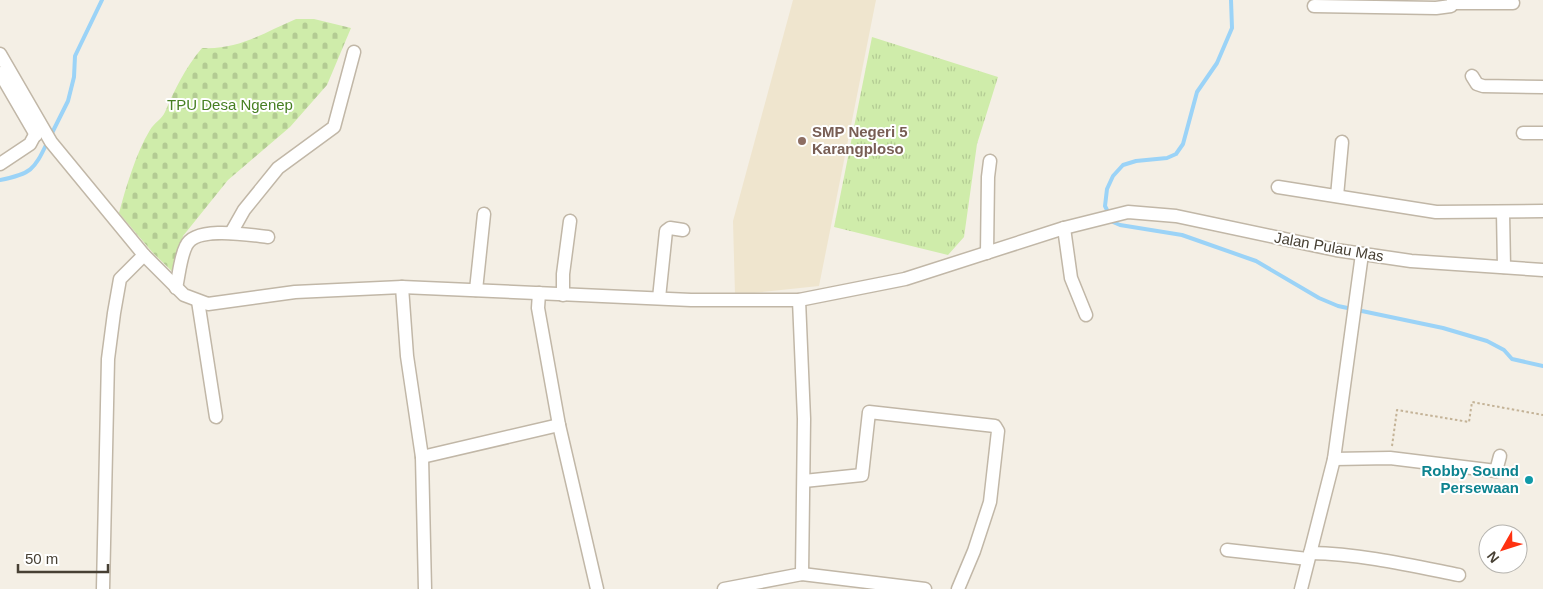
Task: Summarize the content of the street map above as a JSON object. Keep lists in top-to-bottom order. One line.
{"streets":{"street":["Jalan Pulau Mas"]},"parks":["TPU Desa Ngenep"],"places":["SMP Negeri 5 Karangploso","Robby Sound Persewaan"],"scale_bar":"50 m","north":"bottom left"}
